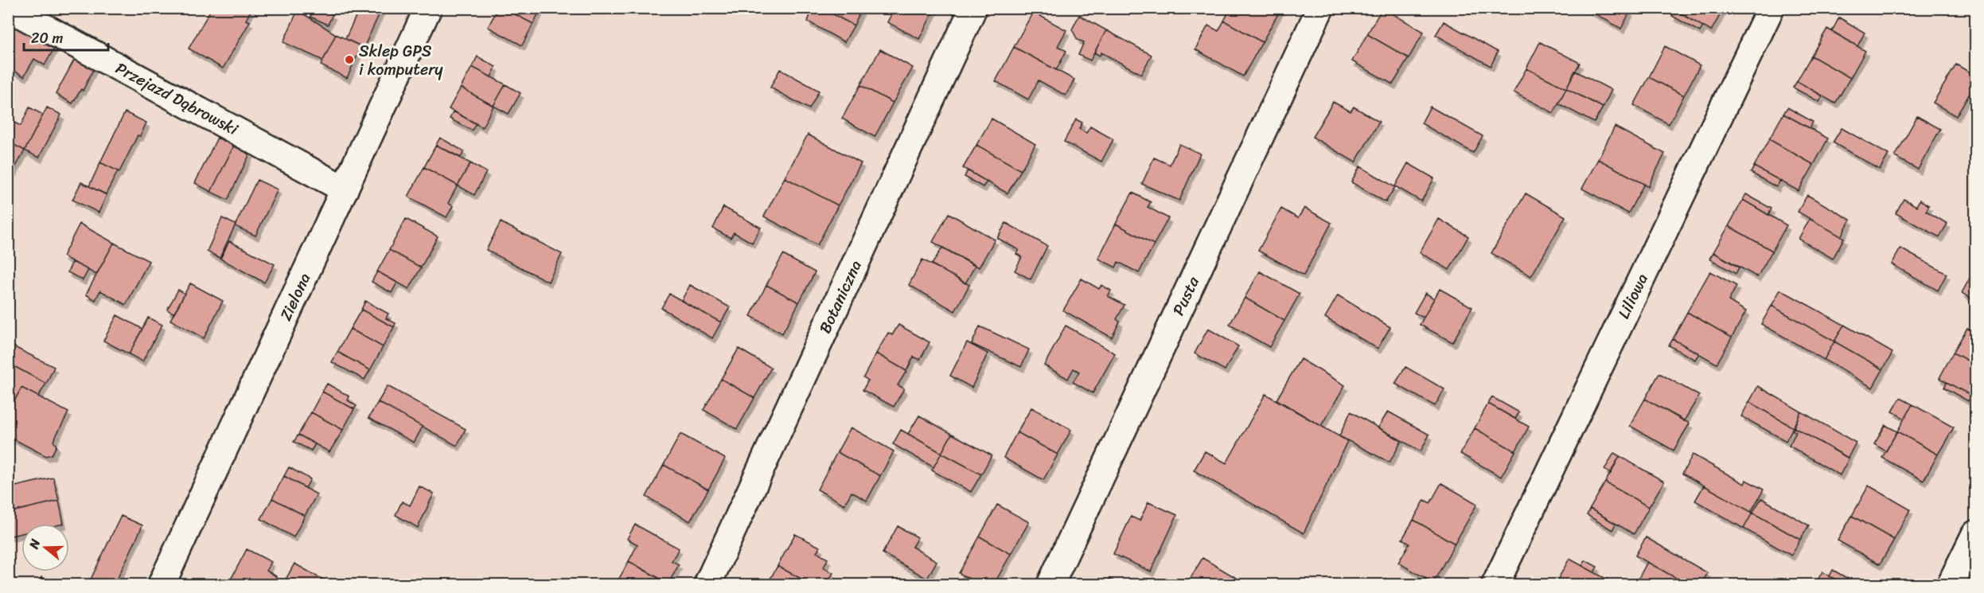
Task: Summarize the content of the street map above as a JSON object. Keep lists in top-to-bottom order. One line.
{"streets":{"street":["Przejazd Dąbrowski","Pusta","Liliowa","Zielona","Botaniczna"]},"crossings":[["Przejazd Dąbrowski","Zielona"]],"places":["Sklep GPS i komputery"],"scale_bar":"20 m","north":"left"}
